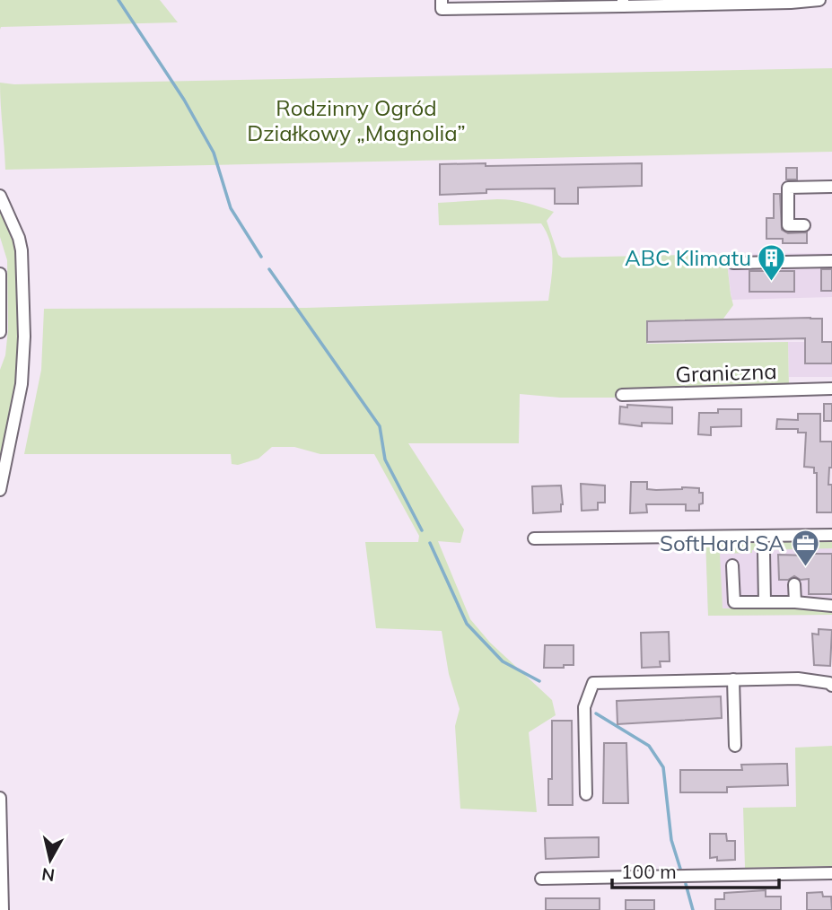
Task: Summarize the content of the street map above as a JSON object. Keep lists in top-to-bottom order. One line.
{"streets":{"street":["Graniczna"]},"parks":["Rodzinny Ogród Działkowy „Magnolia”"],"places":{"building":["ABC Klimatu"],"office":["SoftHard SA"]},"scale_bar":"100 m","north":"bottom"}
